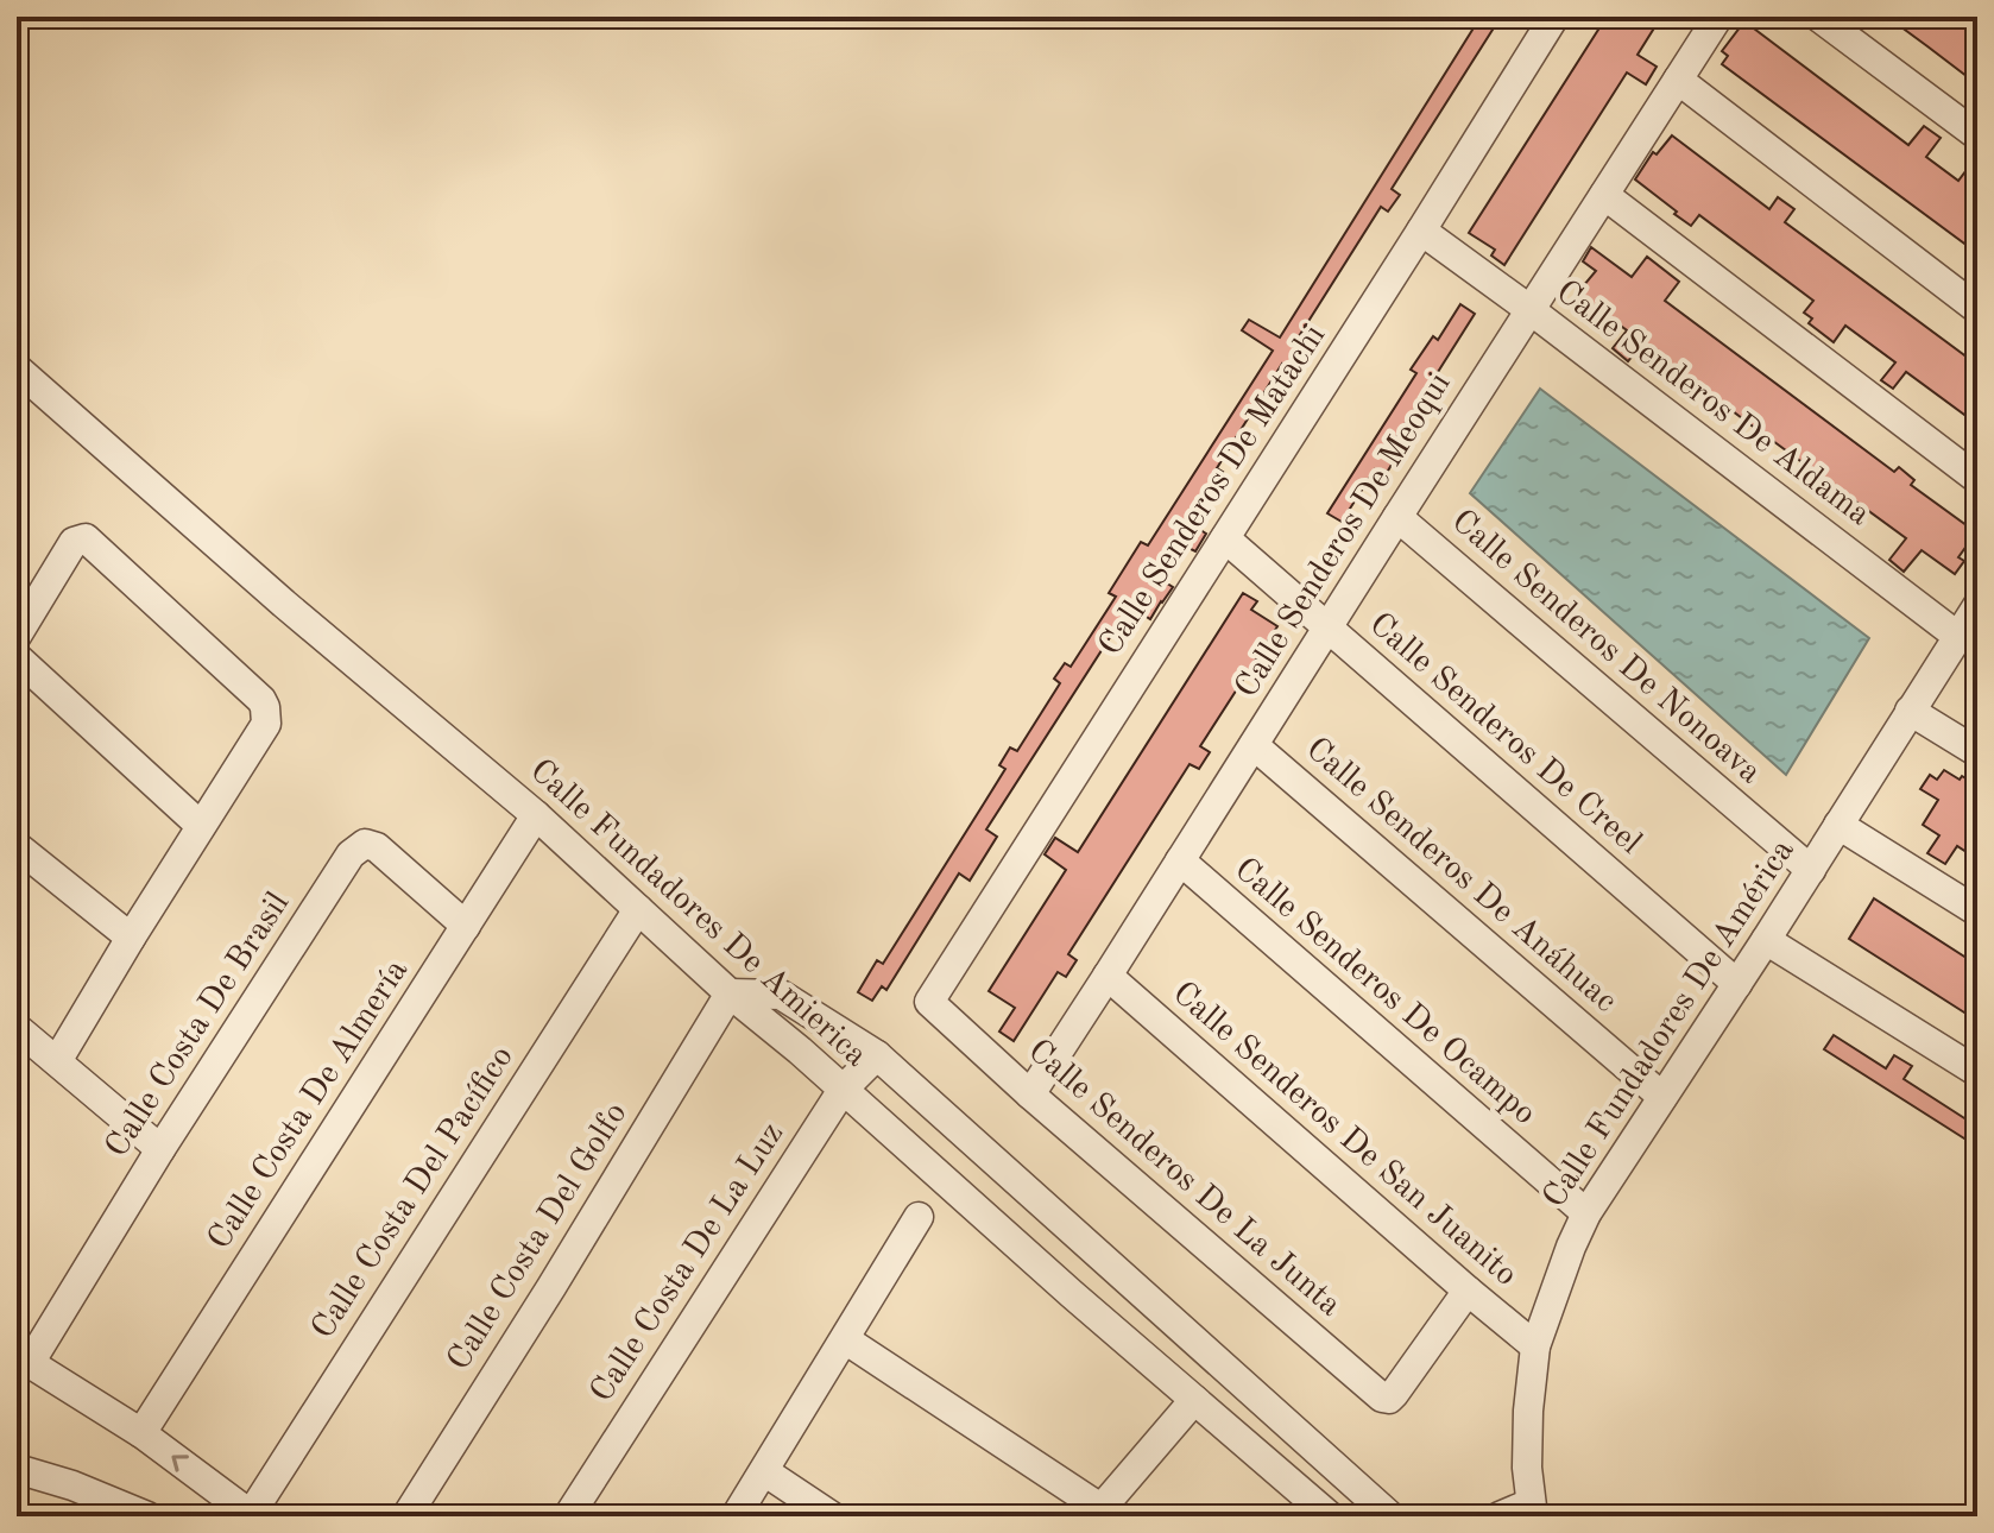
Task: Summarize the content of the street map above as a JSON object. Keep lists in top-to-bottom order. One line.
{"streets":{"street":["Calle Senderos De Aldama","Calle Senderos De Matachi","Calle Senderos De Meoqui","Calle Senderos De Nonoava","Calle Senderos De Creel","Calle Senderos De Anáhuac","Calle Fundadores De Amierica","Calle Senderos De Ocampo","Calle Fundadores De América","Calle Costa De Brasil","Calle Costa De Almería","Calle Senderos De San Juanito","Calle Senderos De La Junta","Calle Costa Del Pacífico","Calle Costa Del Golfo","Calle Costa De La Luz"]},"crossings":[["Calle Senderos De Aldama","Calle Senderos De Matachi"],["Calle Senderos De Aldama","Calle Senderos De Meoqui"],["Calle Senderos De Aldama","Calle Fundadores De América"],["Calle Senderos De Matachi","Calle Senderos De Creel"],["Calle Senderos De Matachi","Calle Senderos De La Junta"],["Calle Senderos De Meoqui","Calle Senderos De Nonoava"],["Calle Senderos De Meoqui","Calle Senderos De Creel"],["Calle Senderos De Meoqui","Calle Senderos De Anáhuac"],["Calle Senderos De Meoqui","Calle Senderos De Ocampo"],["Calle Senderos De Meoqui","Calle Senderos De San Juanito"],["Calle Senderos De Meoqui","Calle Senderos De La Junta"],["Calle Senderos De Nonoava","Calle Fundadores De América"],["Calle Senderos De Creel","Calle Fundadores De América"],["Calle Senderos De Anáhuac","Calle Fundadores De América"],["Calle Fundadores De Amierica","Calle Costa De Almería"],["Calle Fundadores De Amierica","Calle Costa Del Pacífico"],["Calle Fundadores De Amierica","Calle Costa Del Golfo"],["Calle Fundadores De Amierica","Calle Costa De La Luz"],["Calle Senderos De Ocampo","Calle Fundadores De América"],["Calle Fundadores De América","Calle Senderos De San Juanito"],["Calle Costa De Brasil","Calle Costa De Almería"],["Calle Senderos De San Juanito","Calle Senderos De La Junta"]]}
